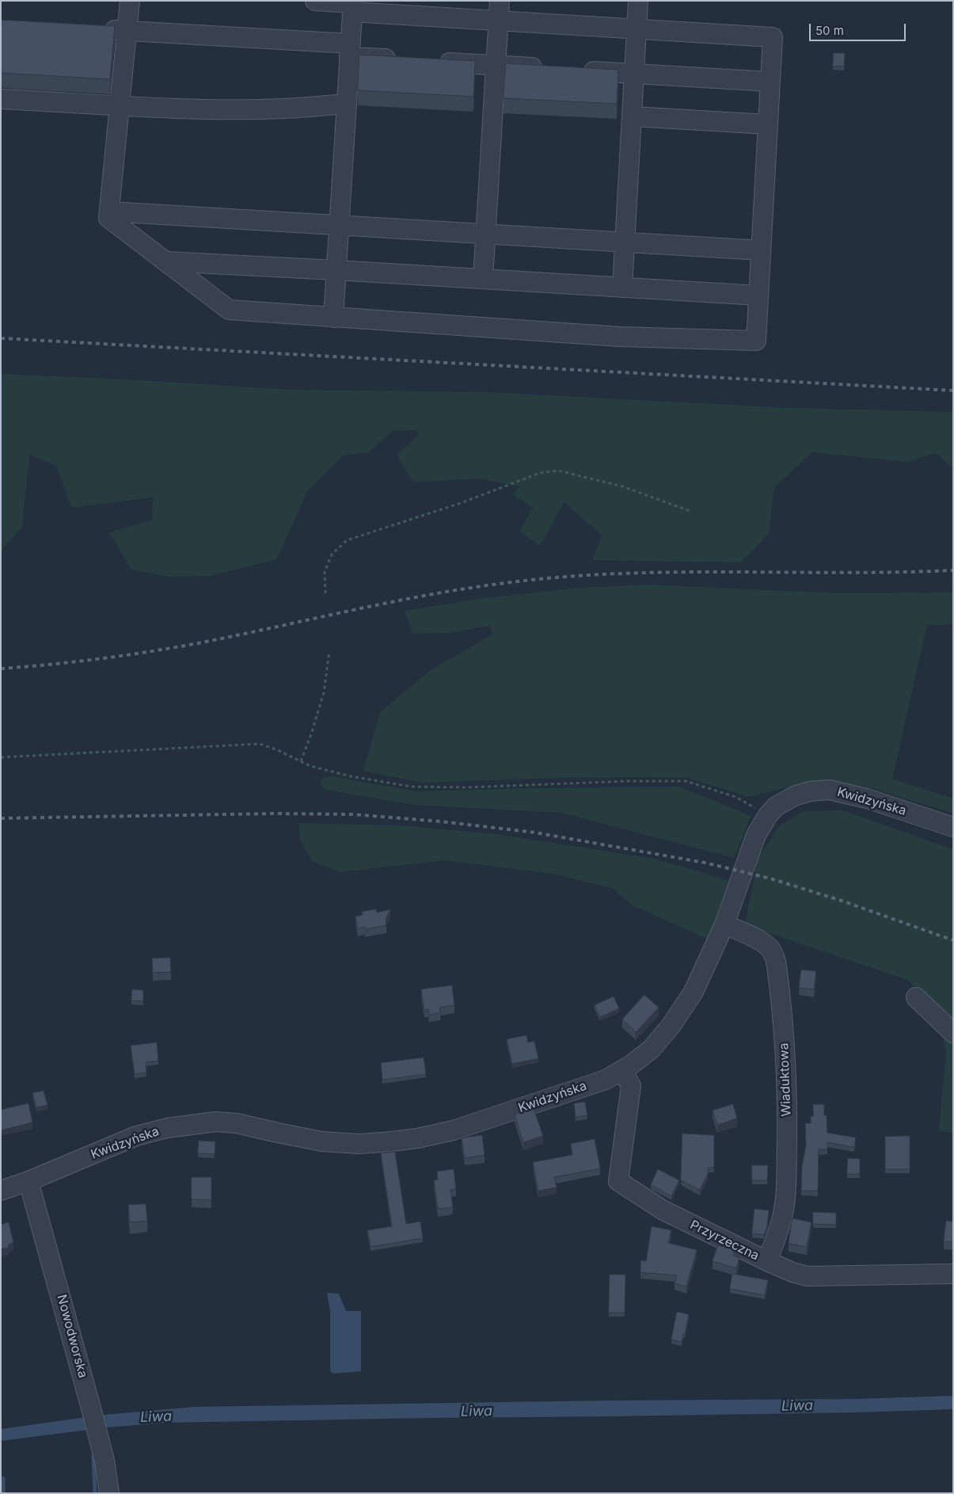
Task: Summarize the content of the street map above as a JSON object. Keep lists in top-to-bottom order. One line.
{"streets":{"street":["Kwidzyńska","Wiaduktowa","Przyrzeczna","Nowodworska"]},"crossings":[["Kwidzyńska","Wiaduktowa"],["Kwidzyńska","Przyrzeczna"],["Kwidzyńska","Nowodworska"],["Wiaduktowa","Przyrzeczna"]],"water":["Liwa"],"scale_bar":"50 m"}
